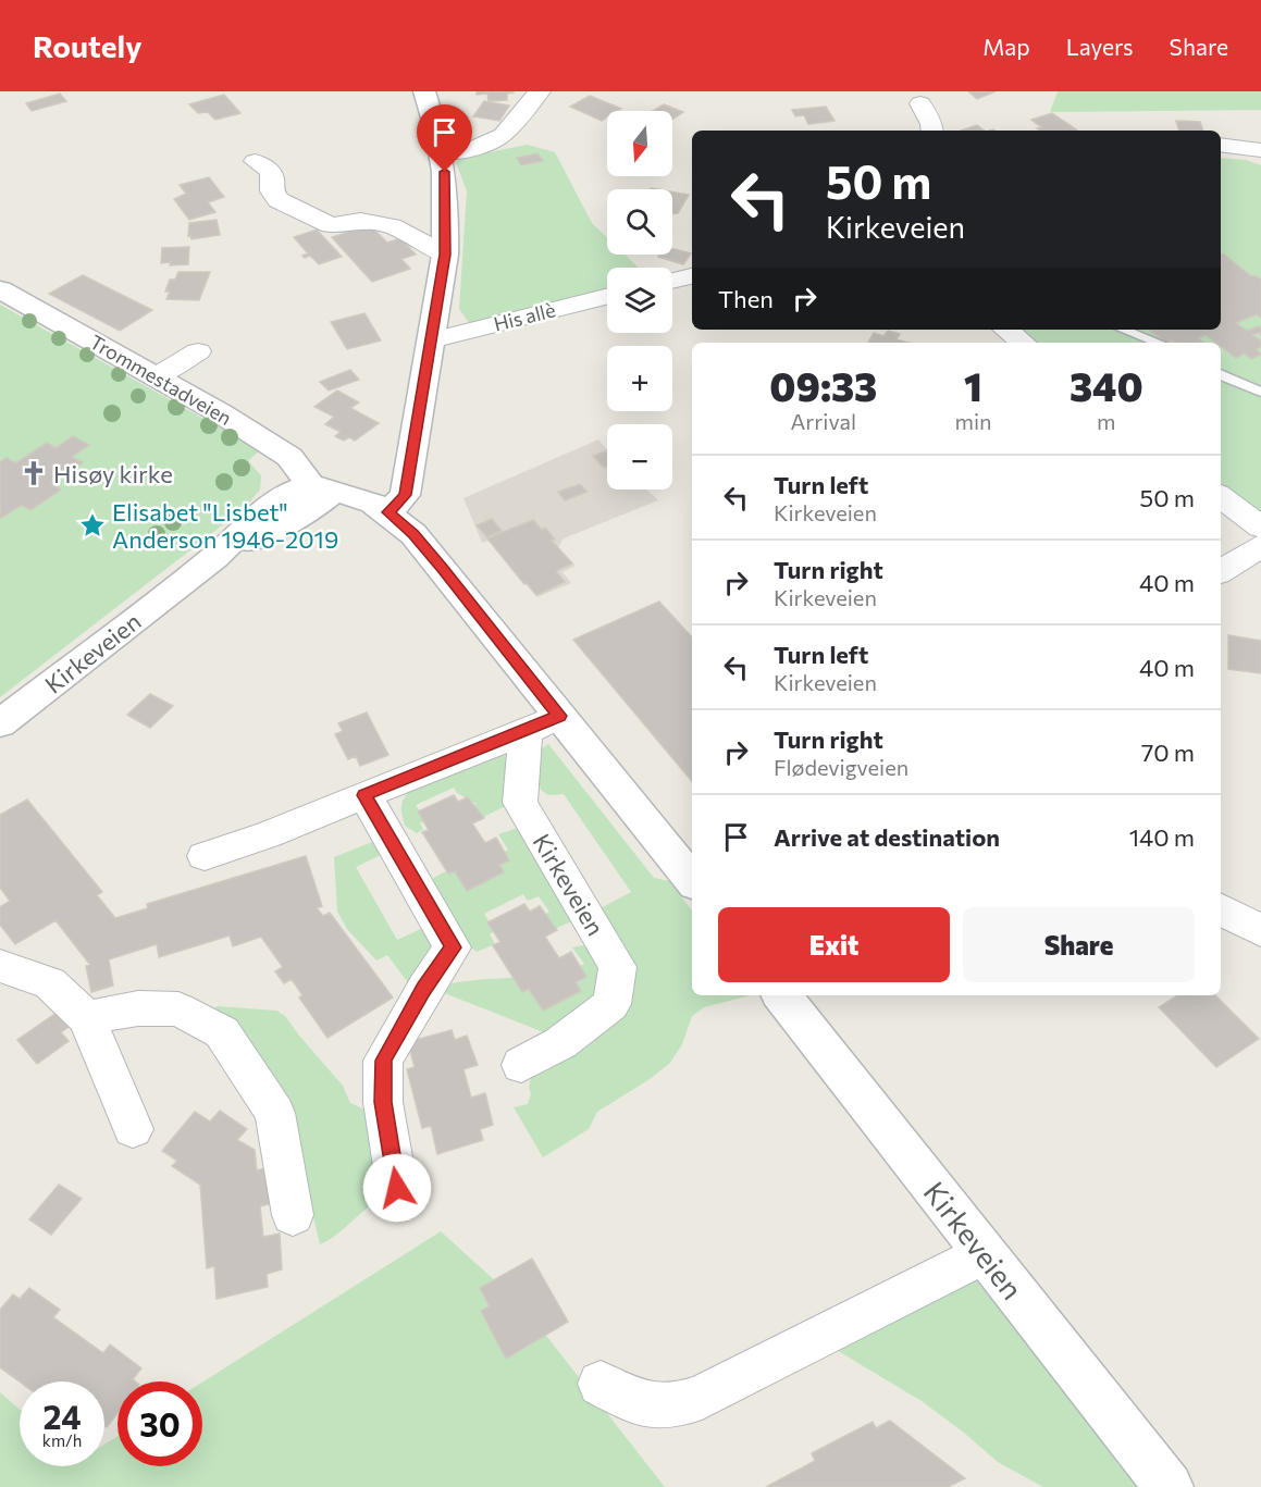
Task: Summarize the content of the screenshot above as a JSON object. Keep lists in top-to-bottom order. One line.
{"streets":{"main road":["Trommestadveien","Kirkeveien"],"street":["His allè"]},"crossings":[["Trommestadveien","Kirkeveien"]],"places":{"church":["Hisøy kirke"],"place":["Elisabet \"Lisbet\" Anderson 1946-2019"]},"north":"bottom","page":{"header":"Routely","nav":["Map","Layers","Share"],"map_buttons":["+","−"],"turn":["50 m","Kirkeveien"],"then":"Then","eta":["09:33","Arrival","1","min","340","m"],"list":[{"name":"Turn left","note":"Kirkeveien","value":"50 m"},{"name":"Turn right","note":"Kirkeveien","value":"40 m"},{"name":"Turn left","note":"Kirkeveien","value":"40 m"},{"name":"Turn right","note":"Flødevigveien","value":"70 m"},{"name":"Arrive at destination","value":"140 m"}],"buttons":["Exit","Share"],"speed":"24 km/h","limit":"30"}}
